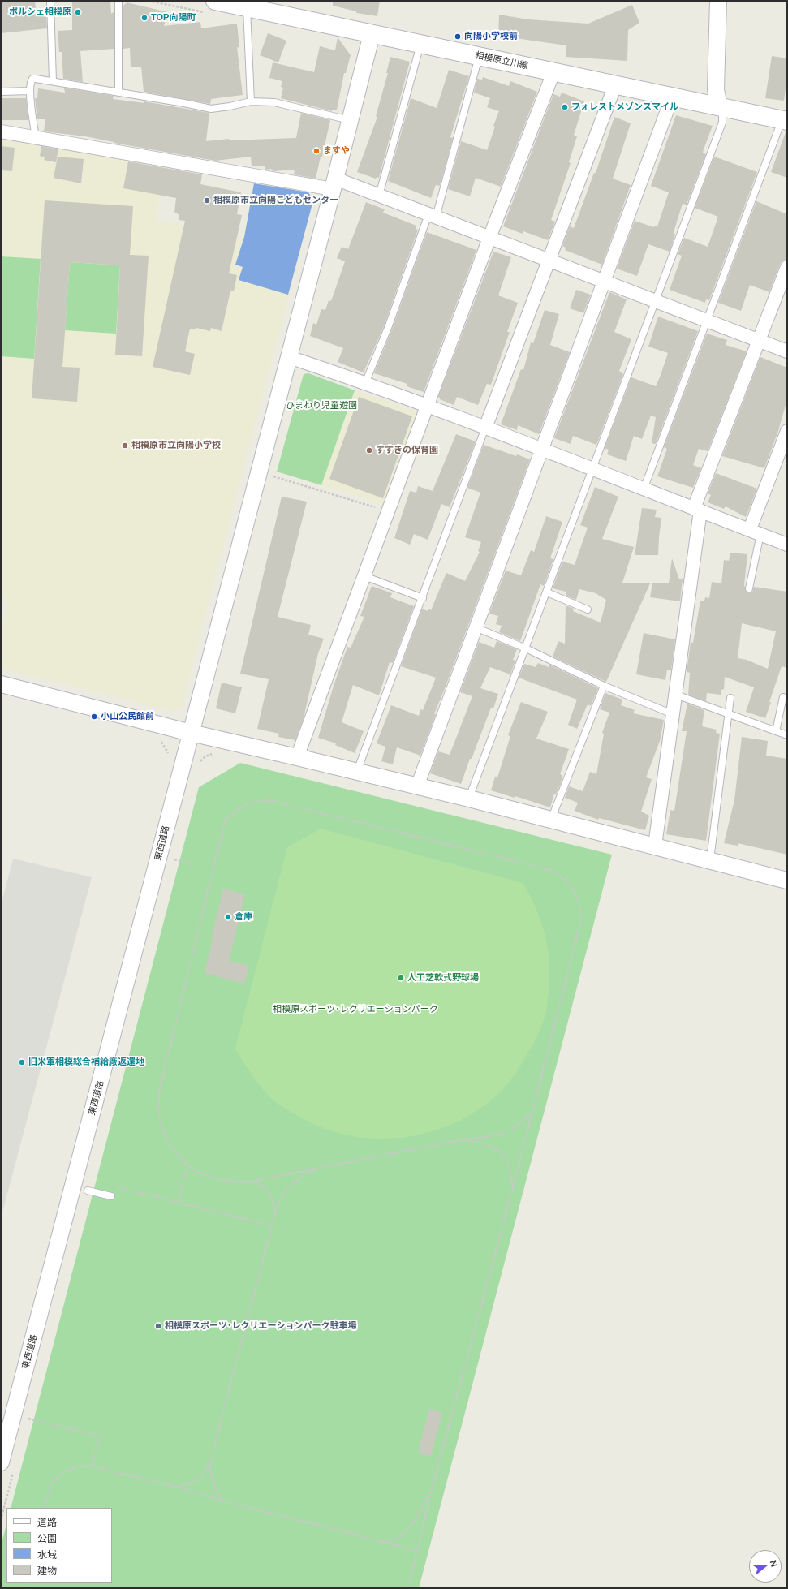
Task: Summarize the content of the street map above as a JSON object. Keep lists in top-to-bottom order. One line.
{"streets":{"main road":["相模原立川線"],"street":["東西道路"]},"crossings":[["相模原立川線","東西道路"]],"parks":["ひまわり児童遊園","相模原スポーツ･レクリエーションパーク"],"places":["ポルシェ相模原","TOP向陽町","向陽小学校前","フォレストメゾンスマイル","ますや","相模原市立向陽こどもセンター","相模原市立向陽小学校","すすきの保育園","小山公民館前","倉庫","人工芝軟式野球場","旧米軍相模総合補給廠返還地","相模原スポーツ･レクリエーションパーク駐車場"],"legend":["道路","公園","水域","建物"],"north":"right"}
